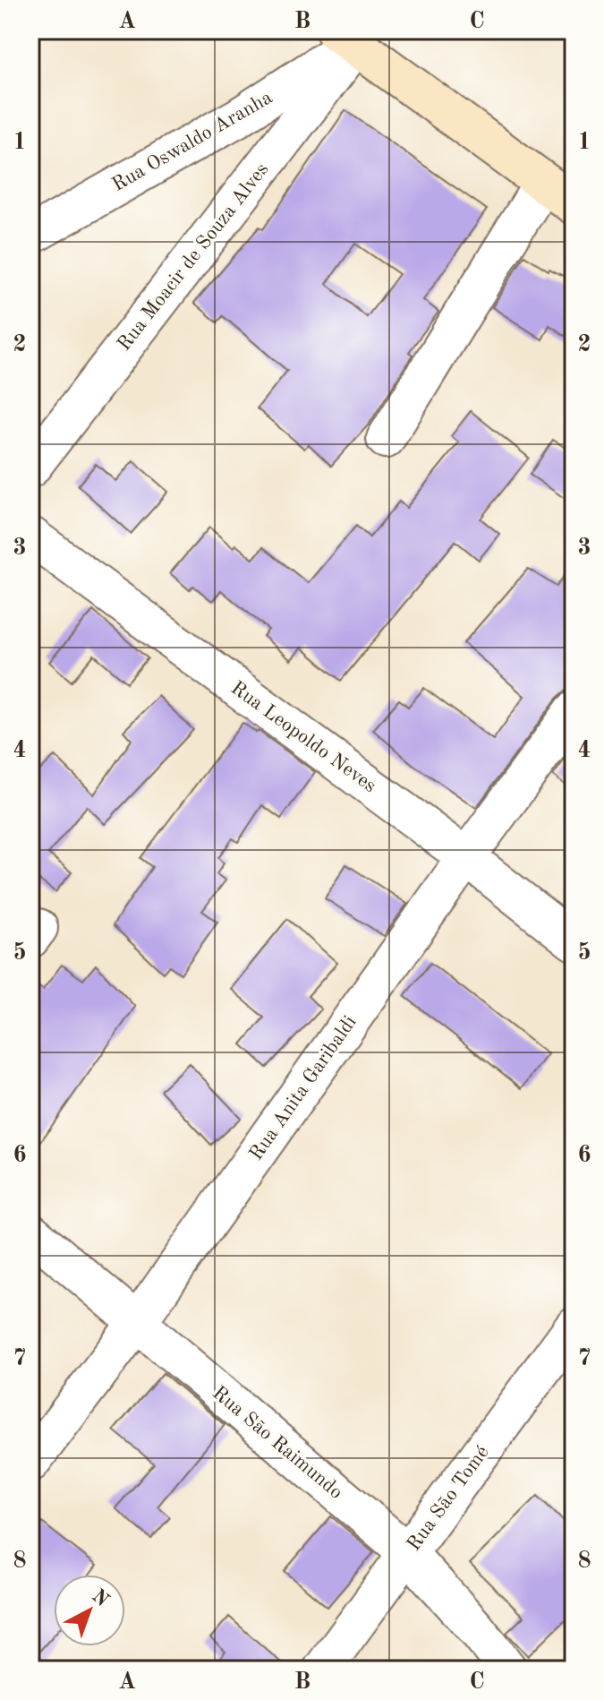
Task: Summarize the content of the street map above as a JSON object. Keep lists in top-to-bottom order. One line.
{"streets":{"street":["Rua Oswaldo Aranha","Rua Moacir de Souza Alves","Rua Leopoldo Neves","Rua Anita Garibaldi","Rua São Raimundo","Rua São Tomé"]},"crossings":[["Rua Oswaldo Aranha","Rua Moacir de Souza Alves"],["Rua Leopoldo Neves","Rua Anita Garibaldi"],["Rua Anita Garibaldi","Rua São Raimundo"],["Rua São Raimundo","Rua São Tomé"]],"north":"top right","grid":{"columns":["A","B","C"],"rows":["1","2","3","4","5","6","7","8"]}}
